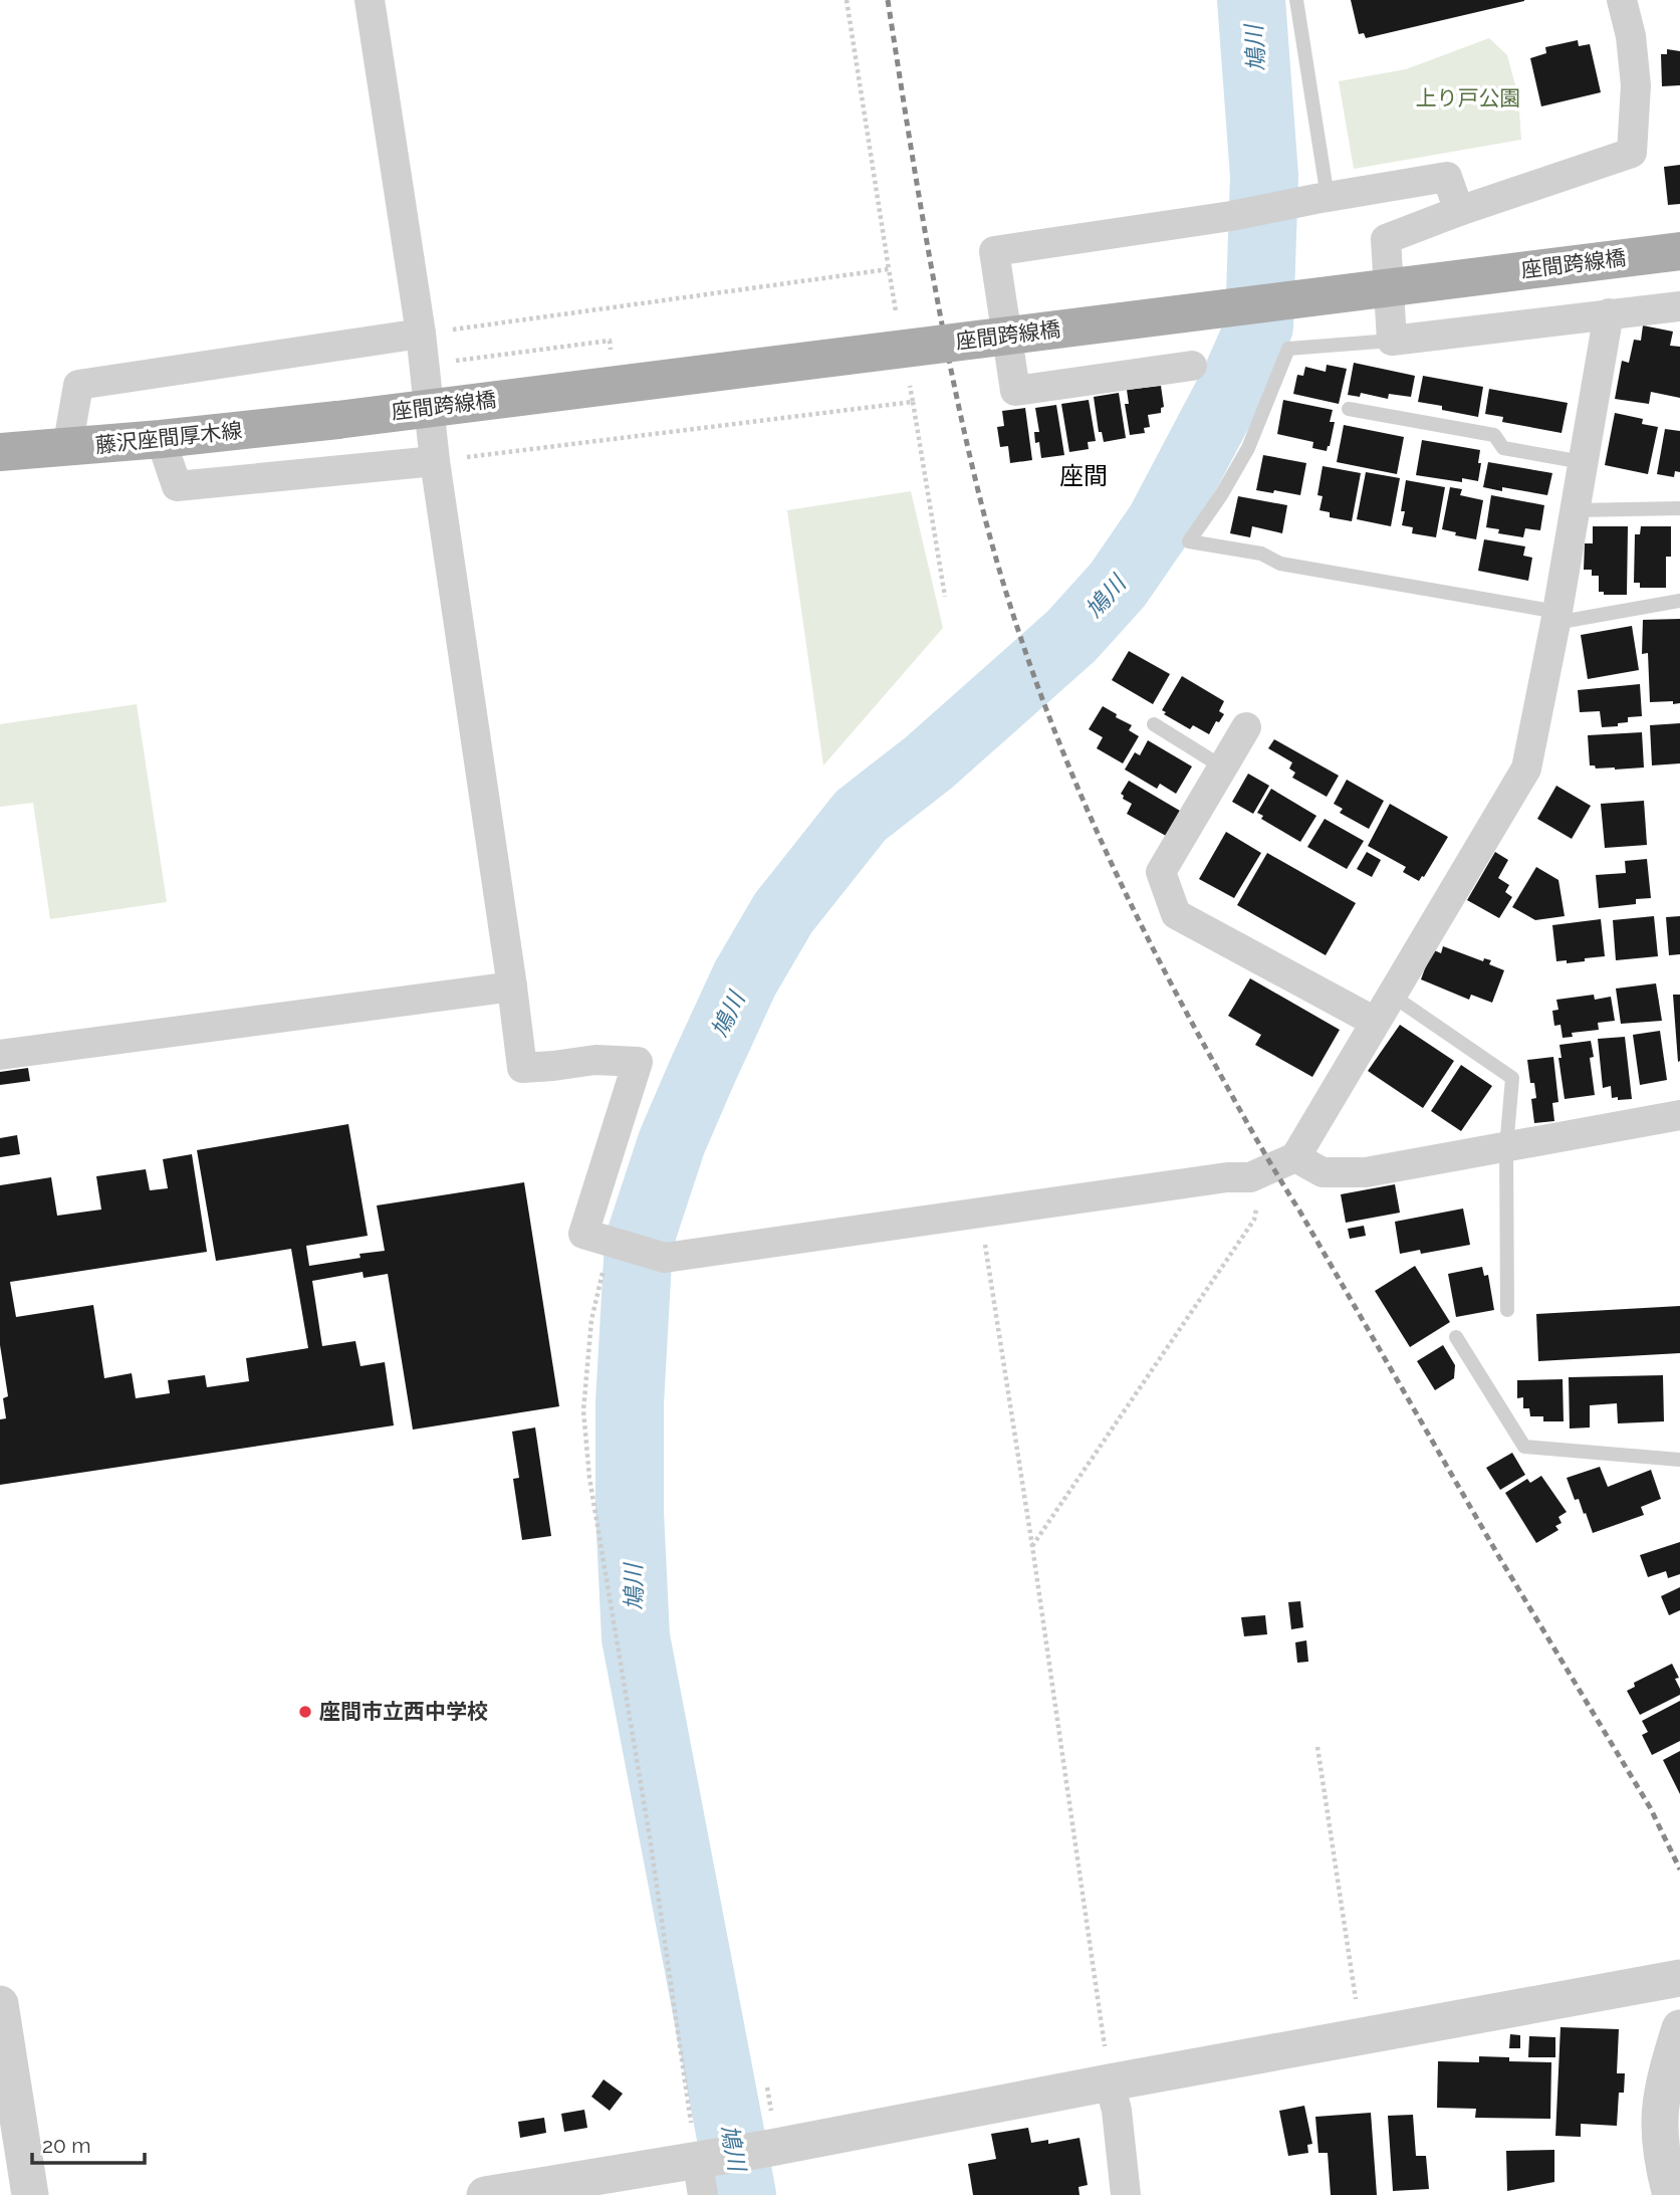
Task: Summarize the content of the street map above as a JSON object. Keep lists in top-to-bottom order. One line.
{"streets":{"main road":["座間跨線橋","藤沢座間厚木線"]},"crossings":[["座間跨線橋","藤沢座間厚木線"]],"districts":["座間"],"water":["鳩川"],"parks":["上り戸公園"],"places":["座間市立西中学校"],"scale_bar":"20 m"}
